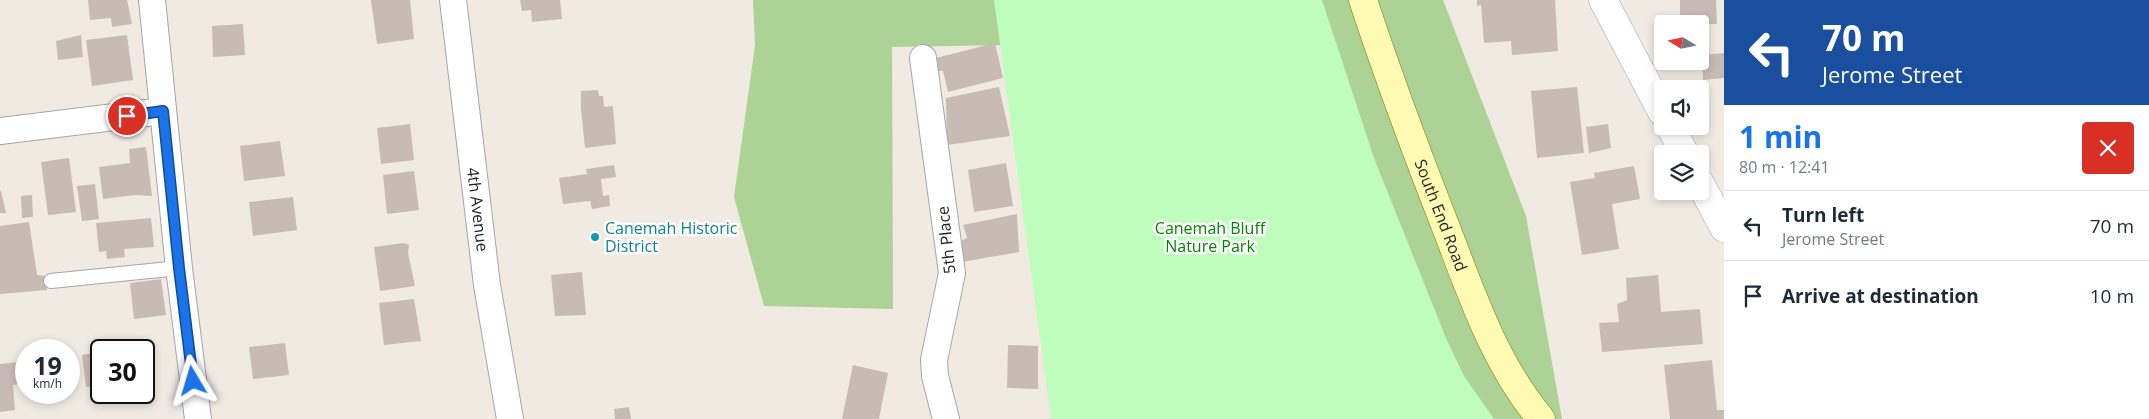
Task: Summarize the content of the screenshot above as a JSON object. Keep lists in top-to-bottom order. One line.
{"streets":{"main road":["South End Road"],"street":["4th Avenue","5th Place"]},"parks":["Canemah Bluff Nature Park"],"places":["Canemah Historic District"],"north":"left","page":{"turn":["70 m","Jerome Street"],"heading":["1 min","80 m · 12:41"],"list":[{"name":"Turn left","note":"Jerome Street","value":"70 m"},{"name":"Arrive at destination","value":"10 m"}],"speed":"19 km/h","limit":"30"}}
